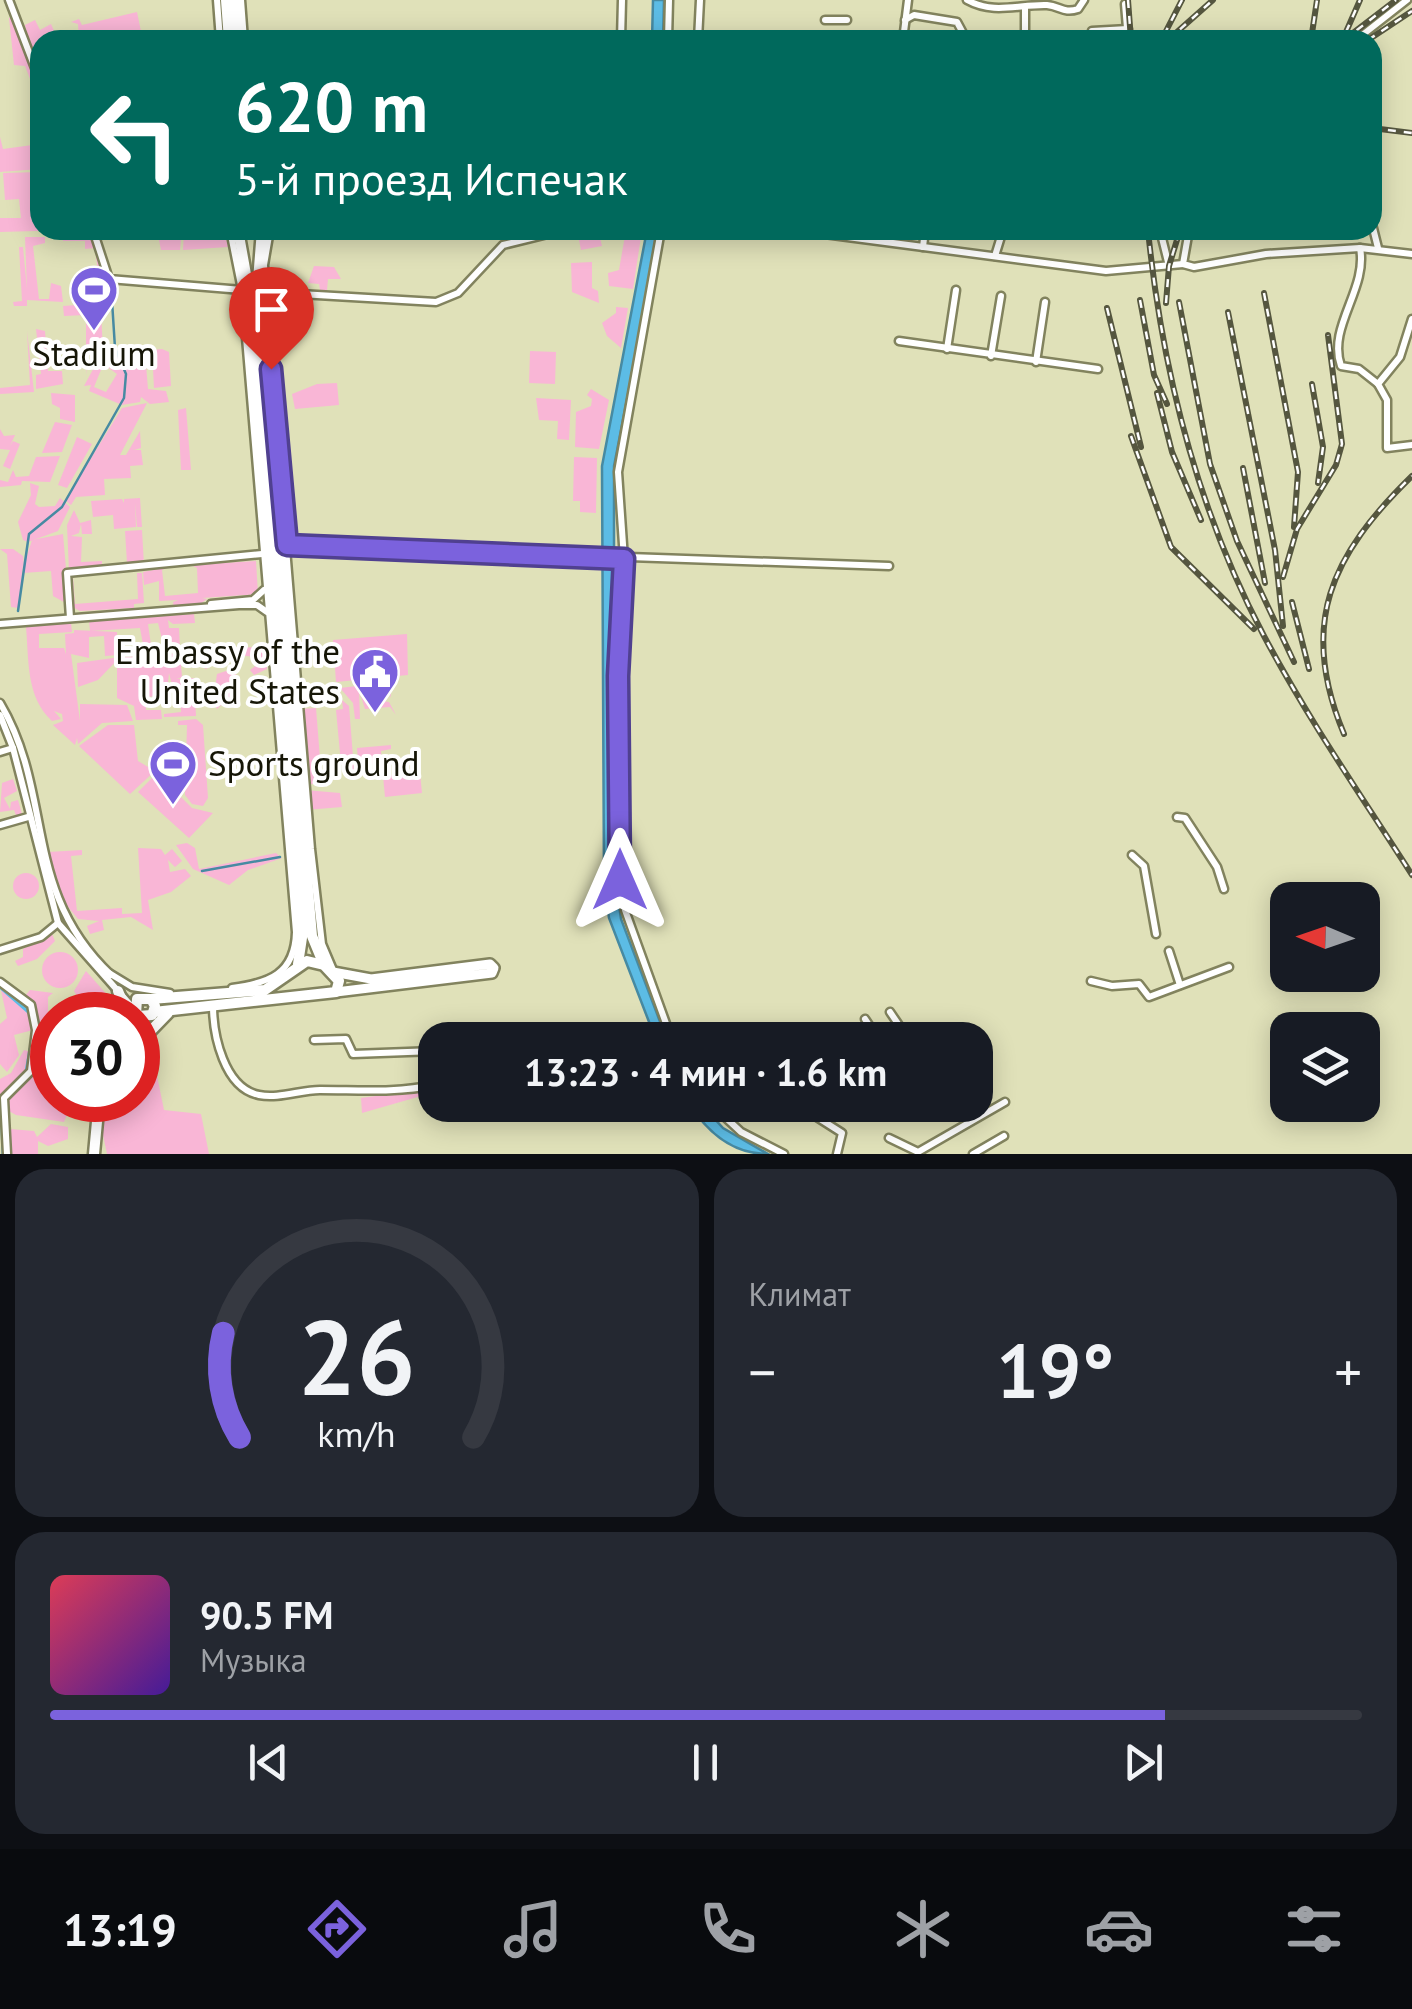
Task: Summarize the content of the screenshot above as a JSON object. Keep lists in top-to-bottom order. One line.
{"places":{"sports":["Stadium","Sports ground"],"public building":["Embassy of the United States"]},"north":"left","page":{"turn":["620 m","5-й проезд Испечак"],"limit":"30","trip":"13:23 · 4 мин · 1.6 km","tile":"Климат","heat":["−","19°","+"],"song":["90.5 FM","Музыка"],"tabs":"13:19","gauge":["26","km/h"]}}
